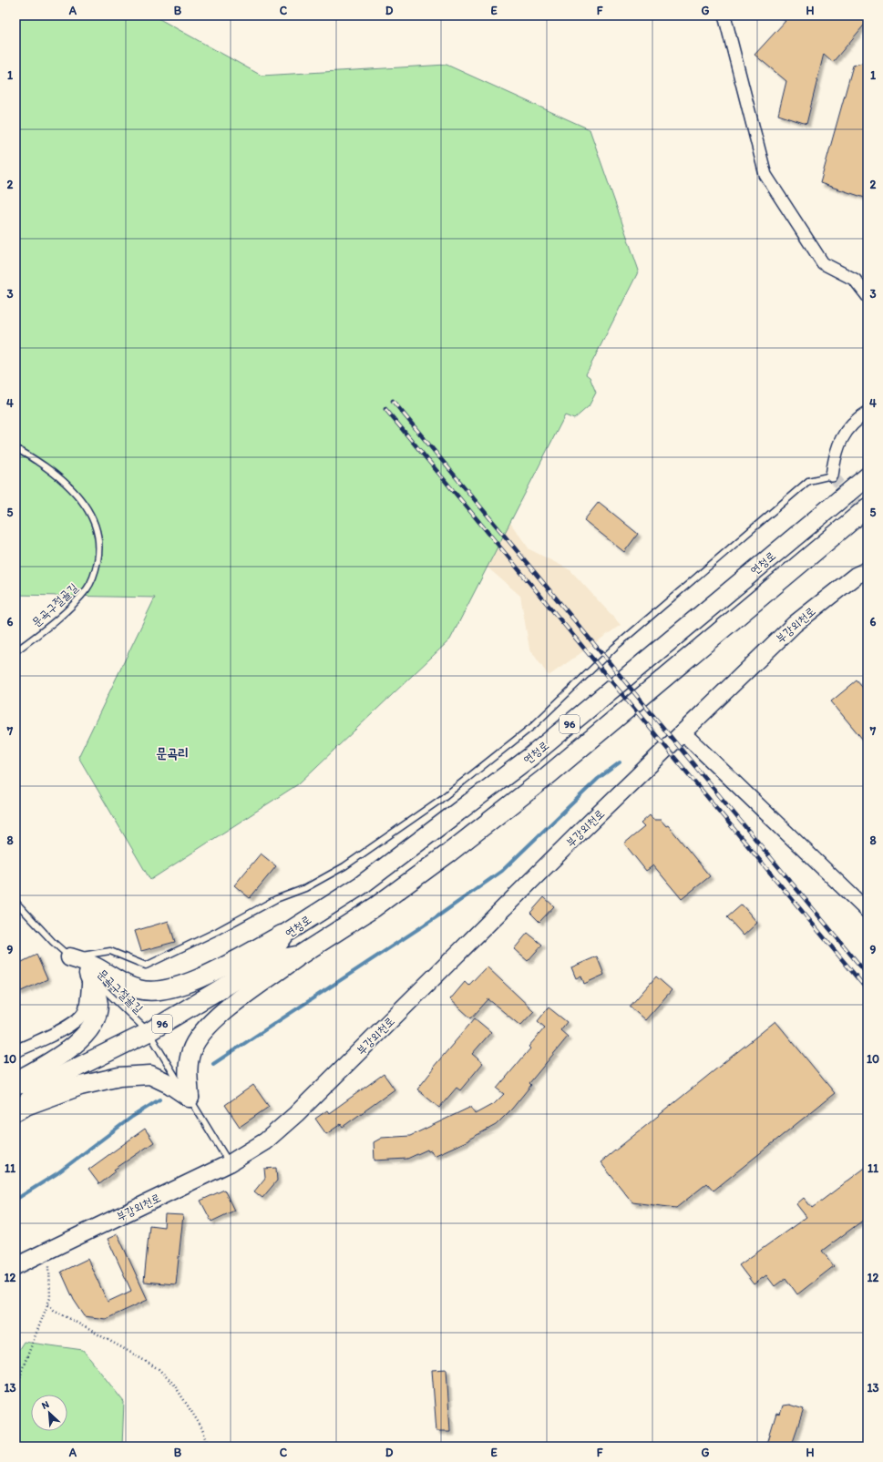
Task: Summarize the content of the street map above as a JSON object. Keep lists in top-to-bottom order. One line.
{"streets":{"highway":["연청로","96"],"main road":["부강외천로"],"lane":["문곡구절골길"]},"crossings":[["연청로","문곡구절골길"],["문곡구절골길","부강외천로"]],"districts":["문곡리"],"north":"top left","grid":{"columns":["A","B","C","D","E","F","G","H"],"rows":["1","2","3","4","5","6","7","8","9","10","11","12","13"]}}
